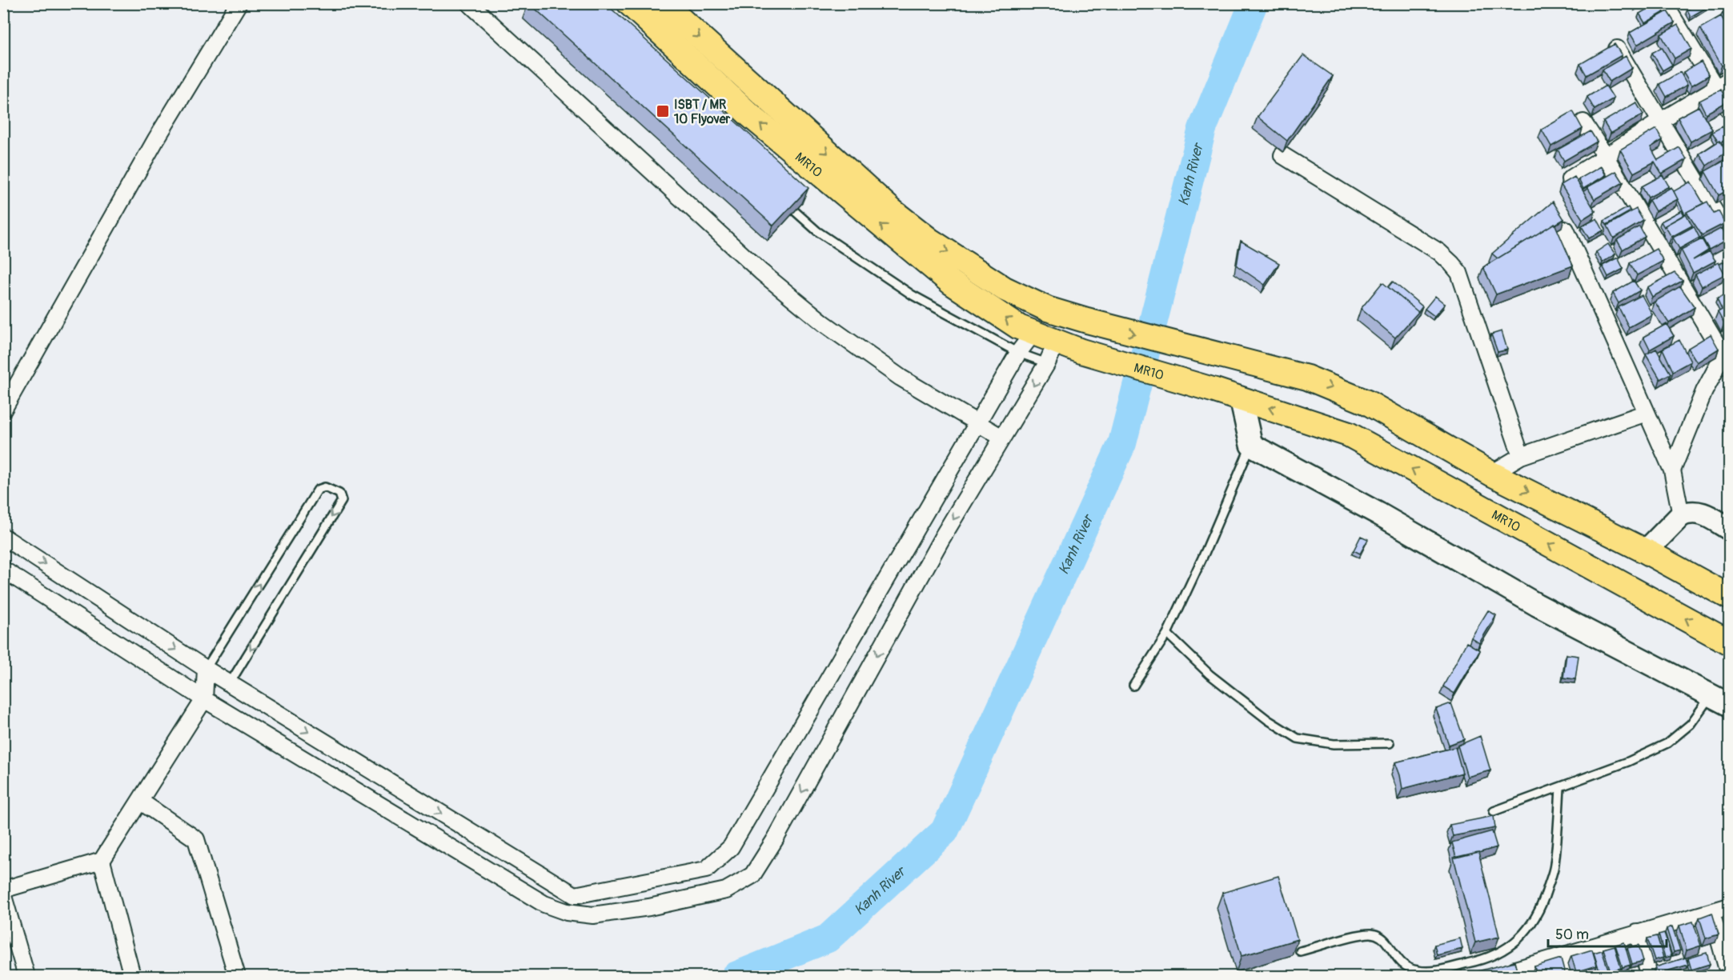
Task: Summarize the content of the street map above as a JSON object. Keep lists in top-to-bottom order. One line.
{"streets":{"main road":["MR10"]},"water":["Kanh River"],"places":{"transit":["ISBT / MR 10 Flyover"]},"scale_bar":"50 m"}
